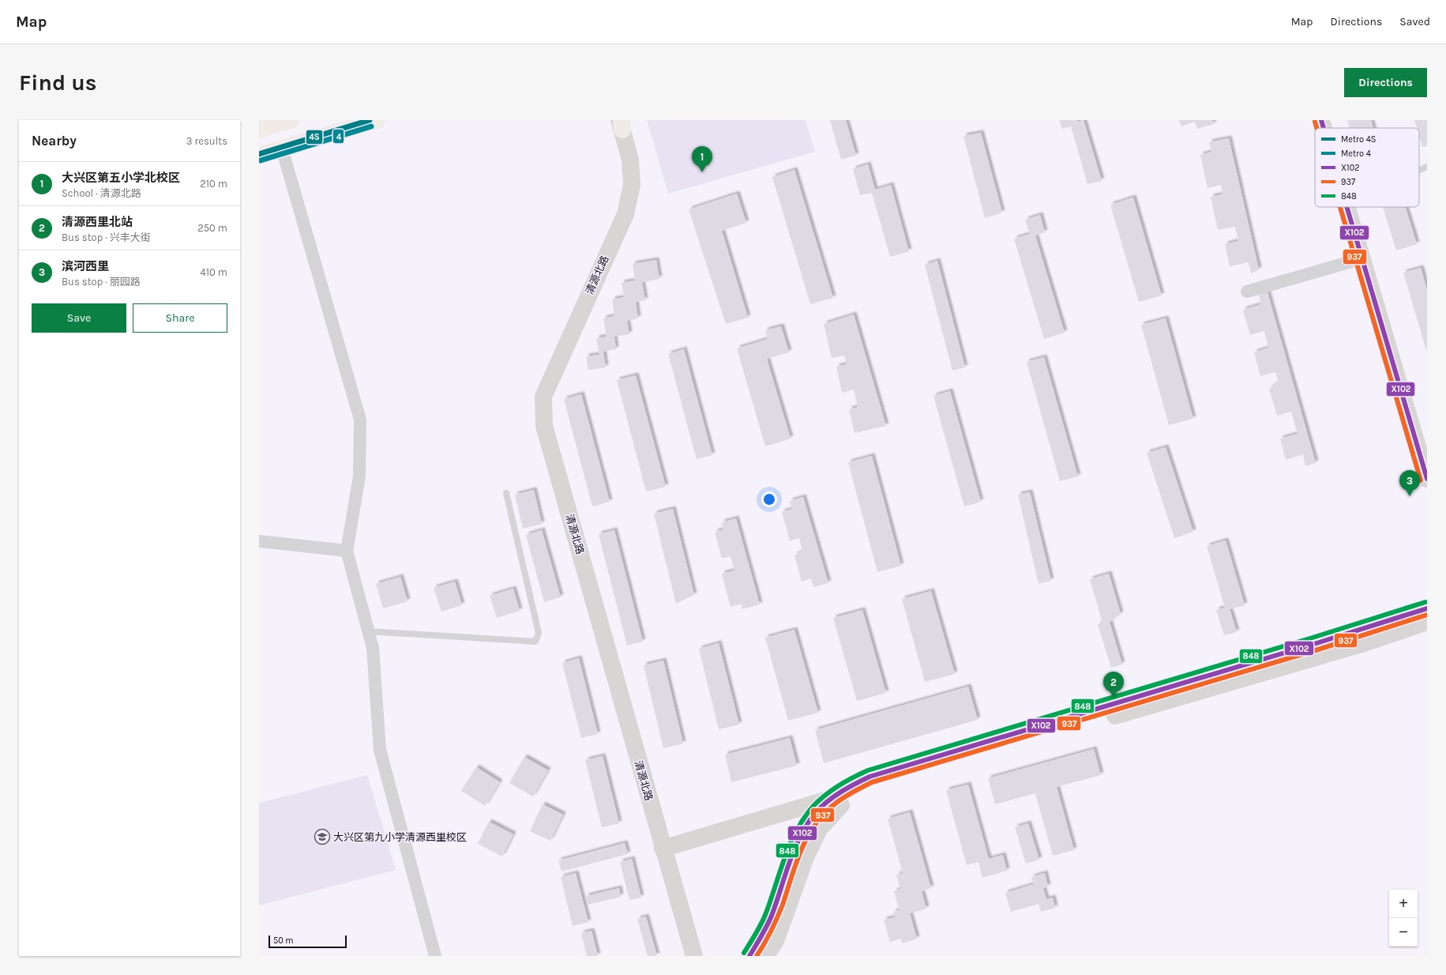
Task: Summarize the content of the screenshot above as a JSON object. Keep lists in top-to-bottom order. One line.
{"streets":{"main road":["清源北路"]},"places":{"school or university":["大兴区第九小学清源西里校区"]},"lines":["metro line 4S","transit line X102","transit line 937","metro line 4","transit line 848"],"legend":["Metro 4S","Metro 4","X102","937","848"],"scale_bar":"50 m","page":{"header":"Map","nav":["Map","Directions","Saved"],"buttons":["Directions",["Save","Share"]],"title":"Find us","heading":["Nearby","3 results"],"pins":["1","3","2"],"list":[{"mark":"1","name":"大兴区第五小学北校区","note":"School · 清源北路","value":"210 m"},{"mark":"2","name":"清源西里北站","note":"Bus stop · 兴丰大街","value":"250 m"},{"mark":"3","name":"滨河西里","note":"Bus stop · 丽园路","value":"410 m"}],"map_buttons":["+","−"],"scale":"50 m"}}
